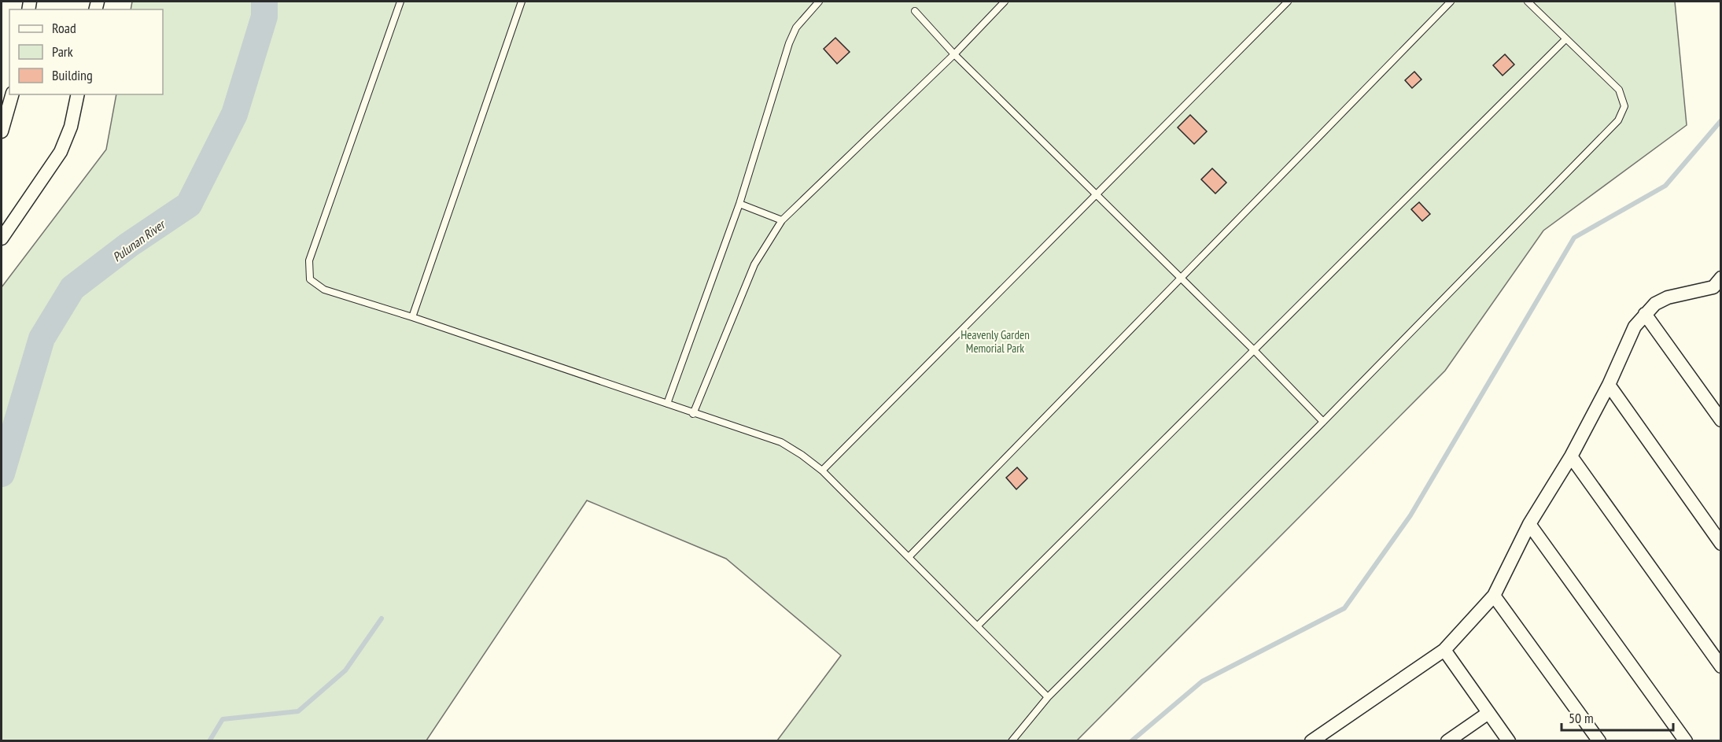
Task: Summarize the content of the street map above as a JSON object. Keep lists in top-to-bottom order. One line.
{"water":["Pulunan River"],"parks":["Heavenly Garden Memorial Park"],"legend":["Road","Park","Building"],"scale_bar":"50 m"}
